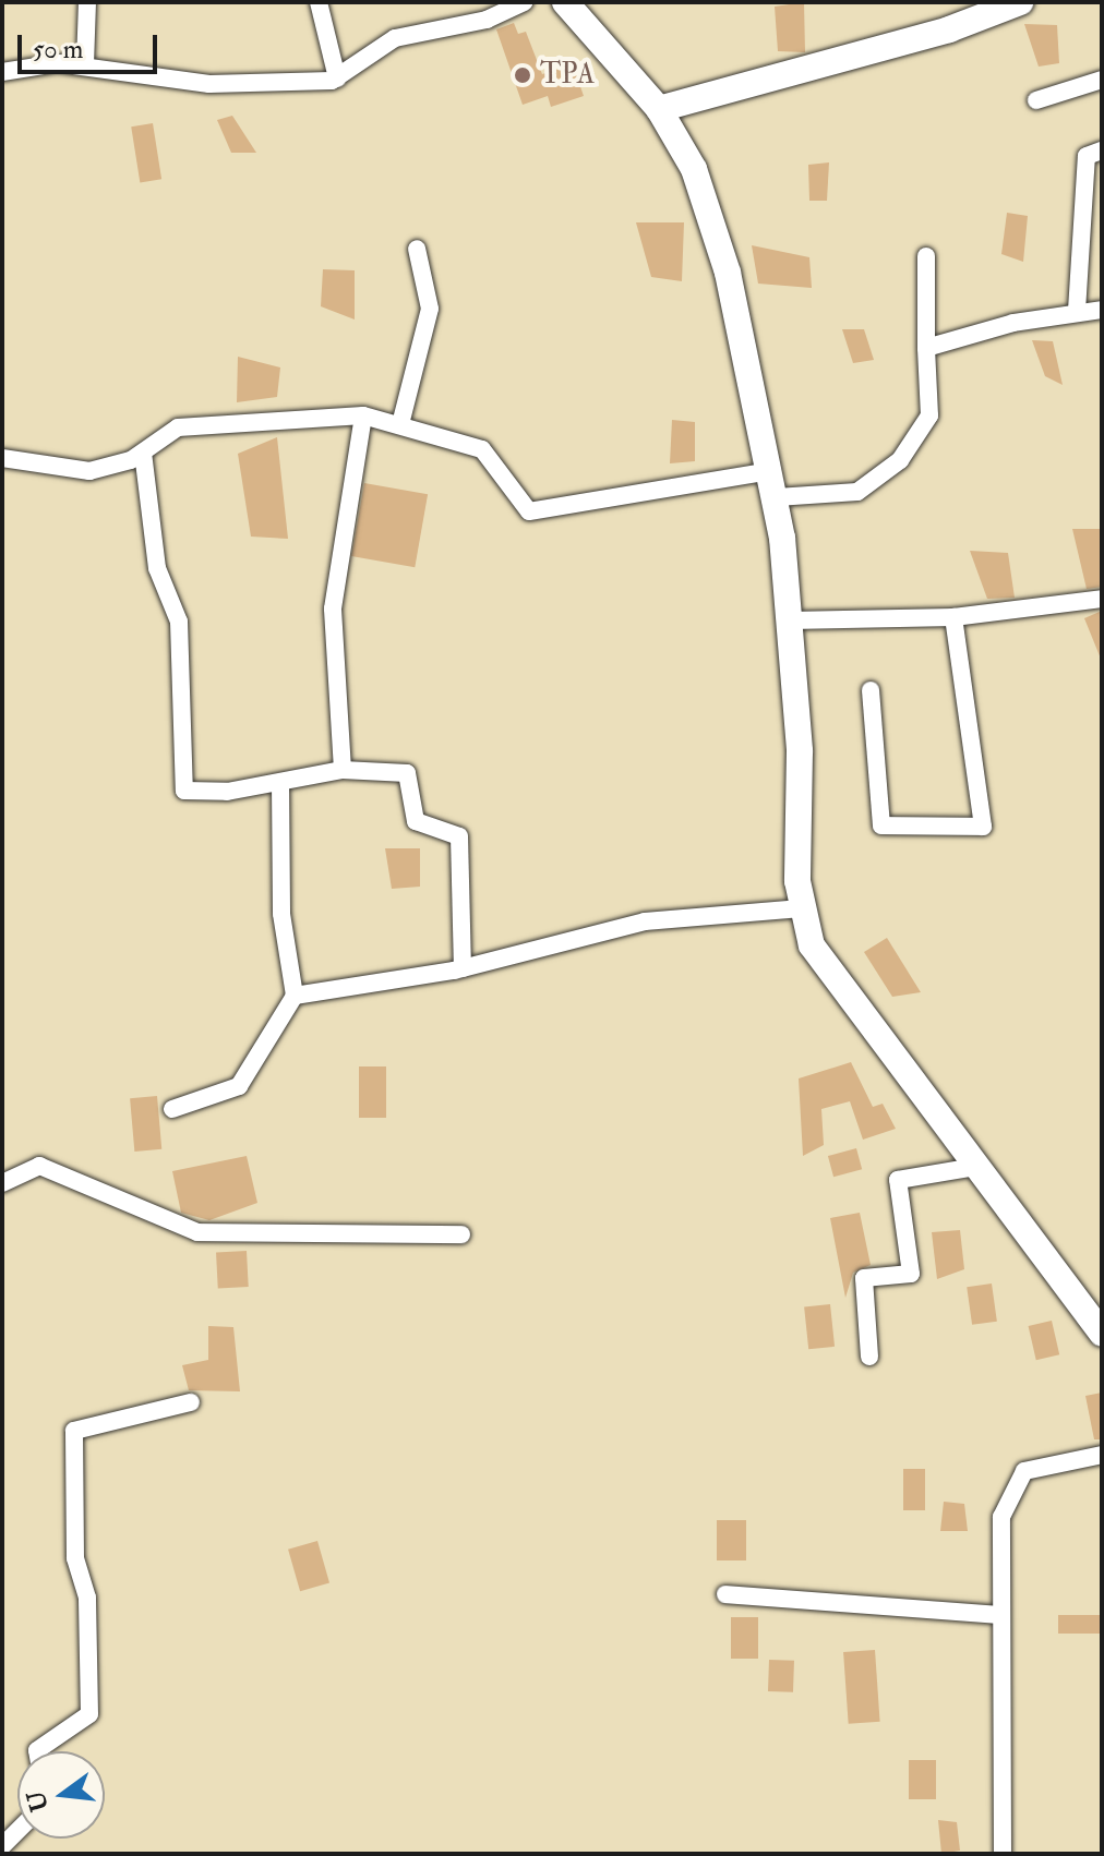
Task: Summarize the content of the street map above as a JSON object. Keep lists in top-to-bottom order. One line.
{"places":["TPA"],"scale_bar":"50 m","north":"left"}
